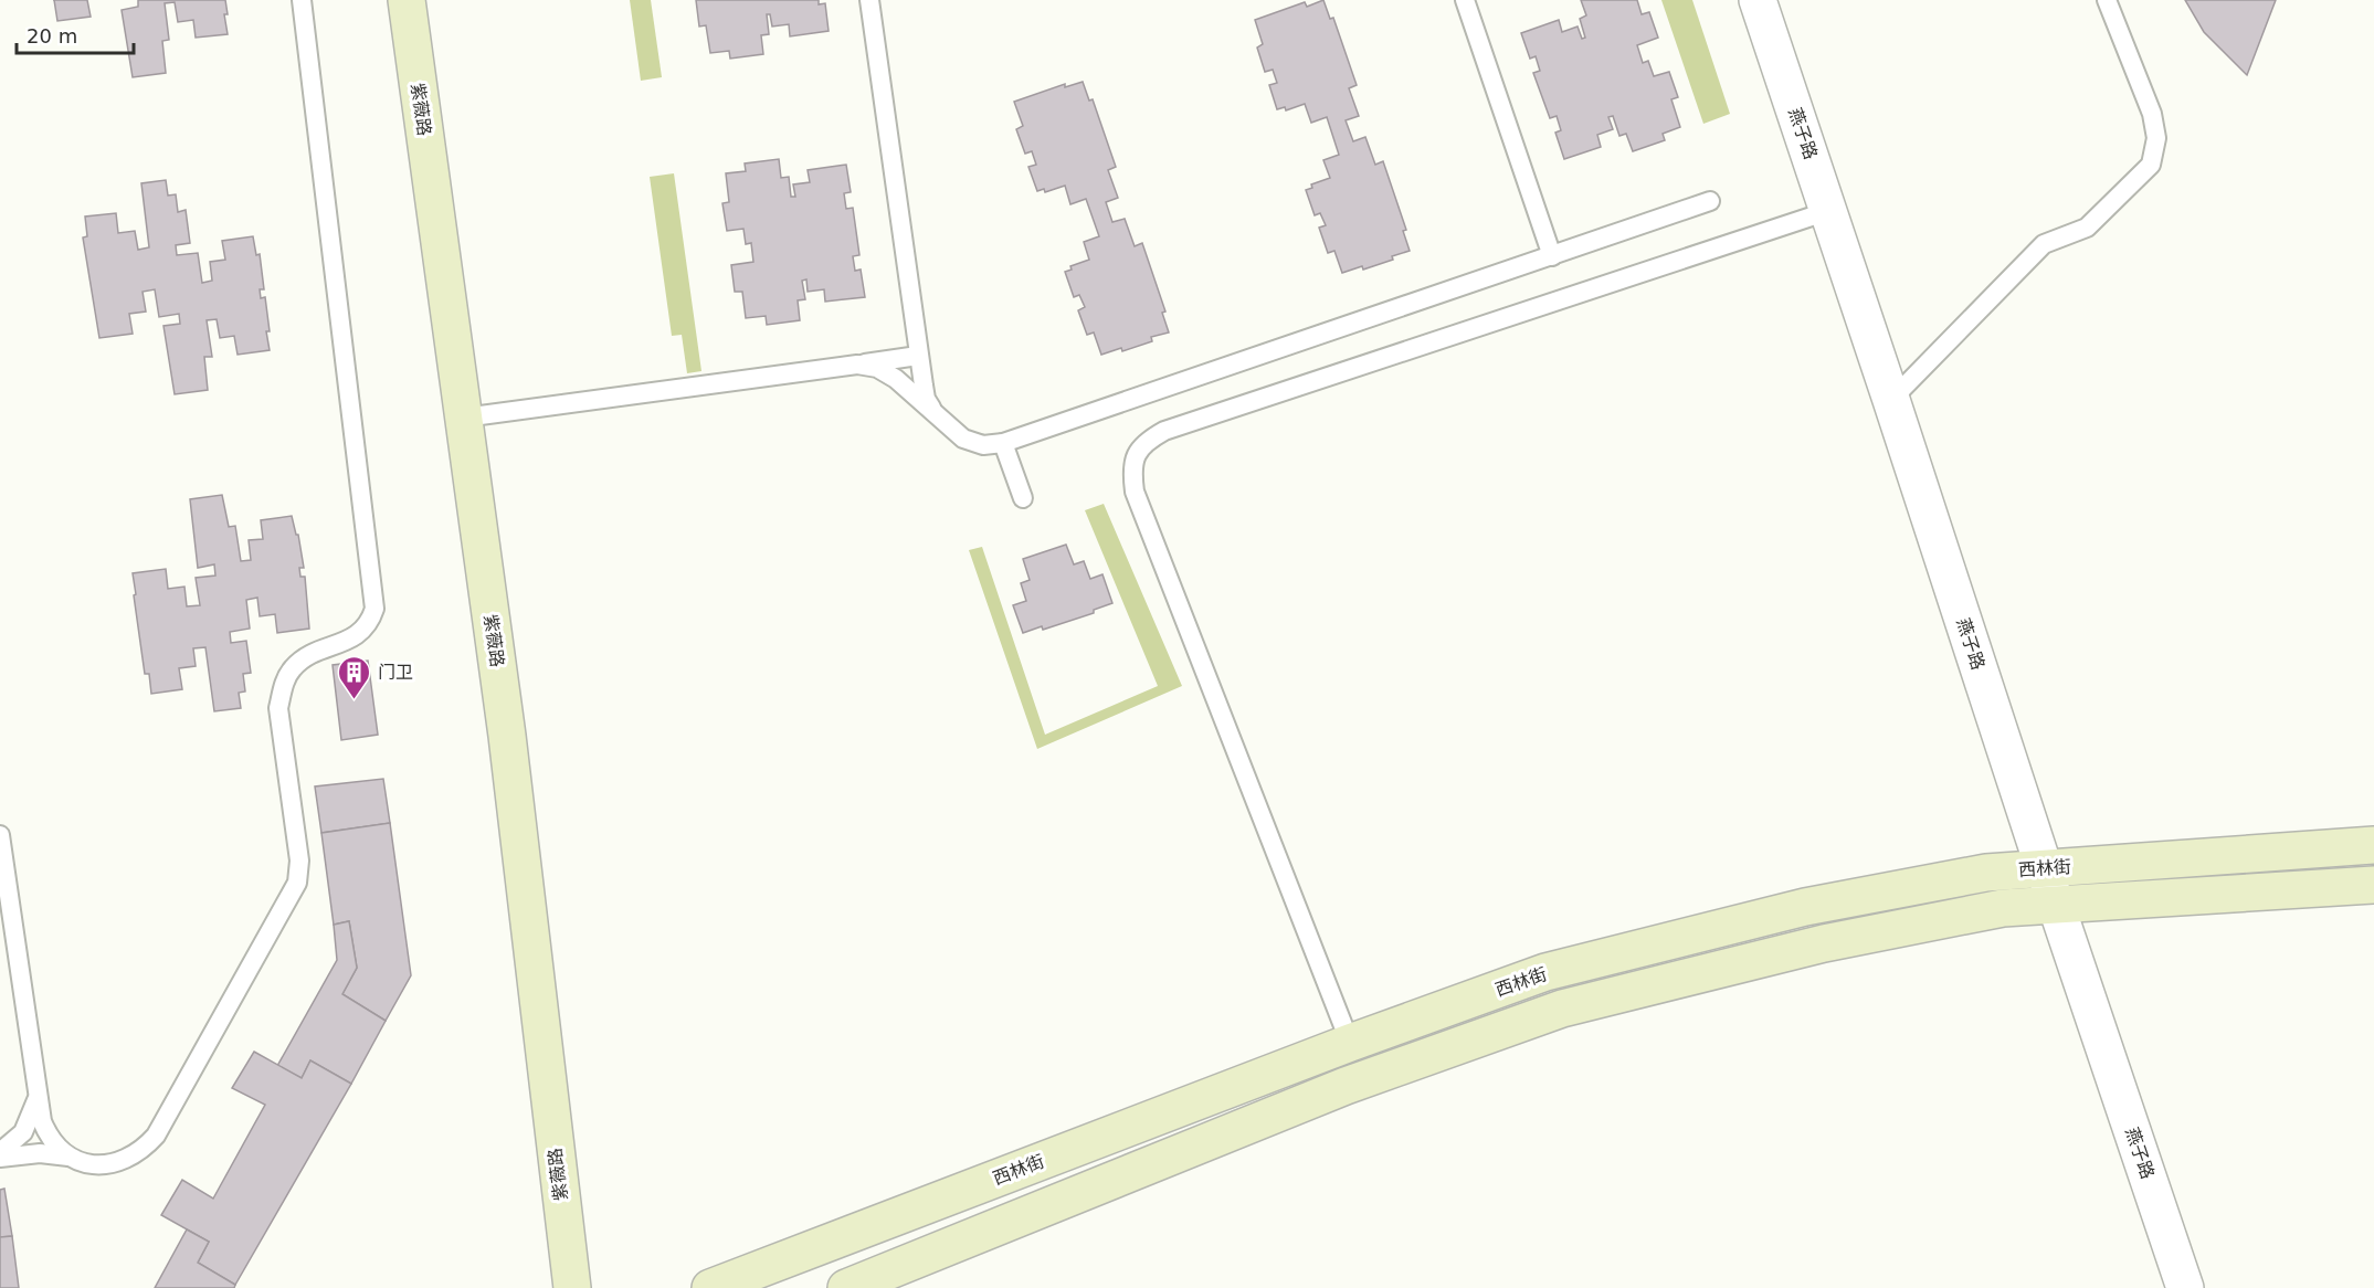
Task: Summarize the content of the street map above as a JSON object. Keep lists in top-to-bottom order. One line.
{"streets":{"main road":["紫薇路","西林街"],"street":["燕子路"]},"crossings":[["燕子路","西林街"]],"places":{"building":["门卫"]},"scale_bar":"20 m"}
